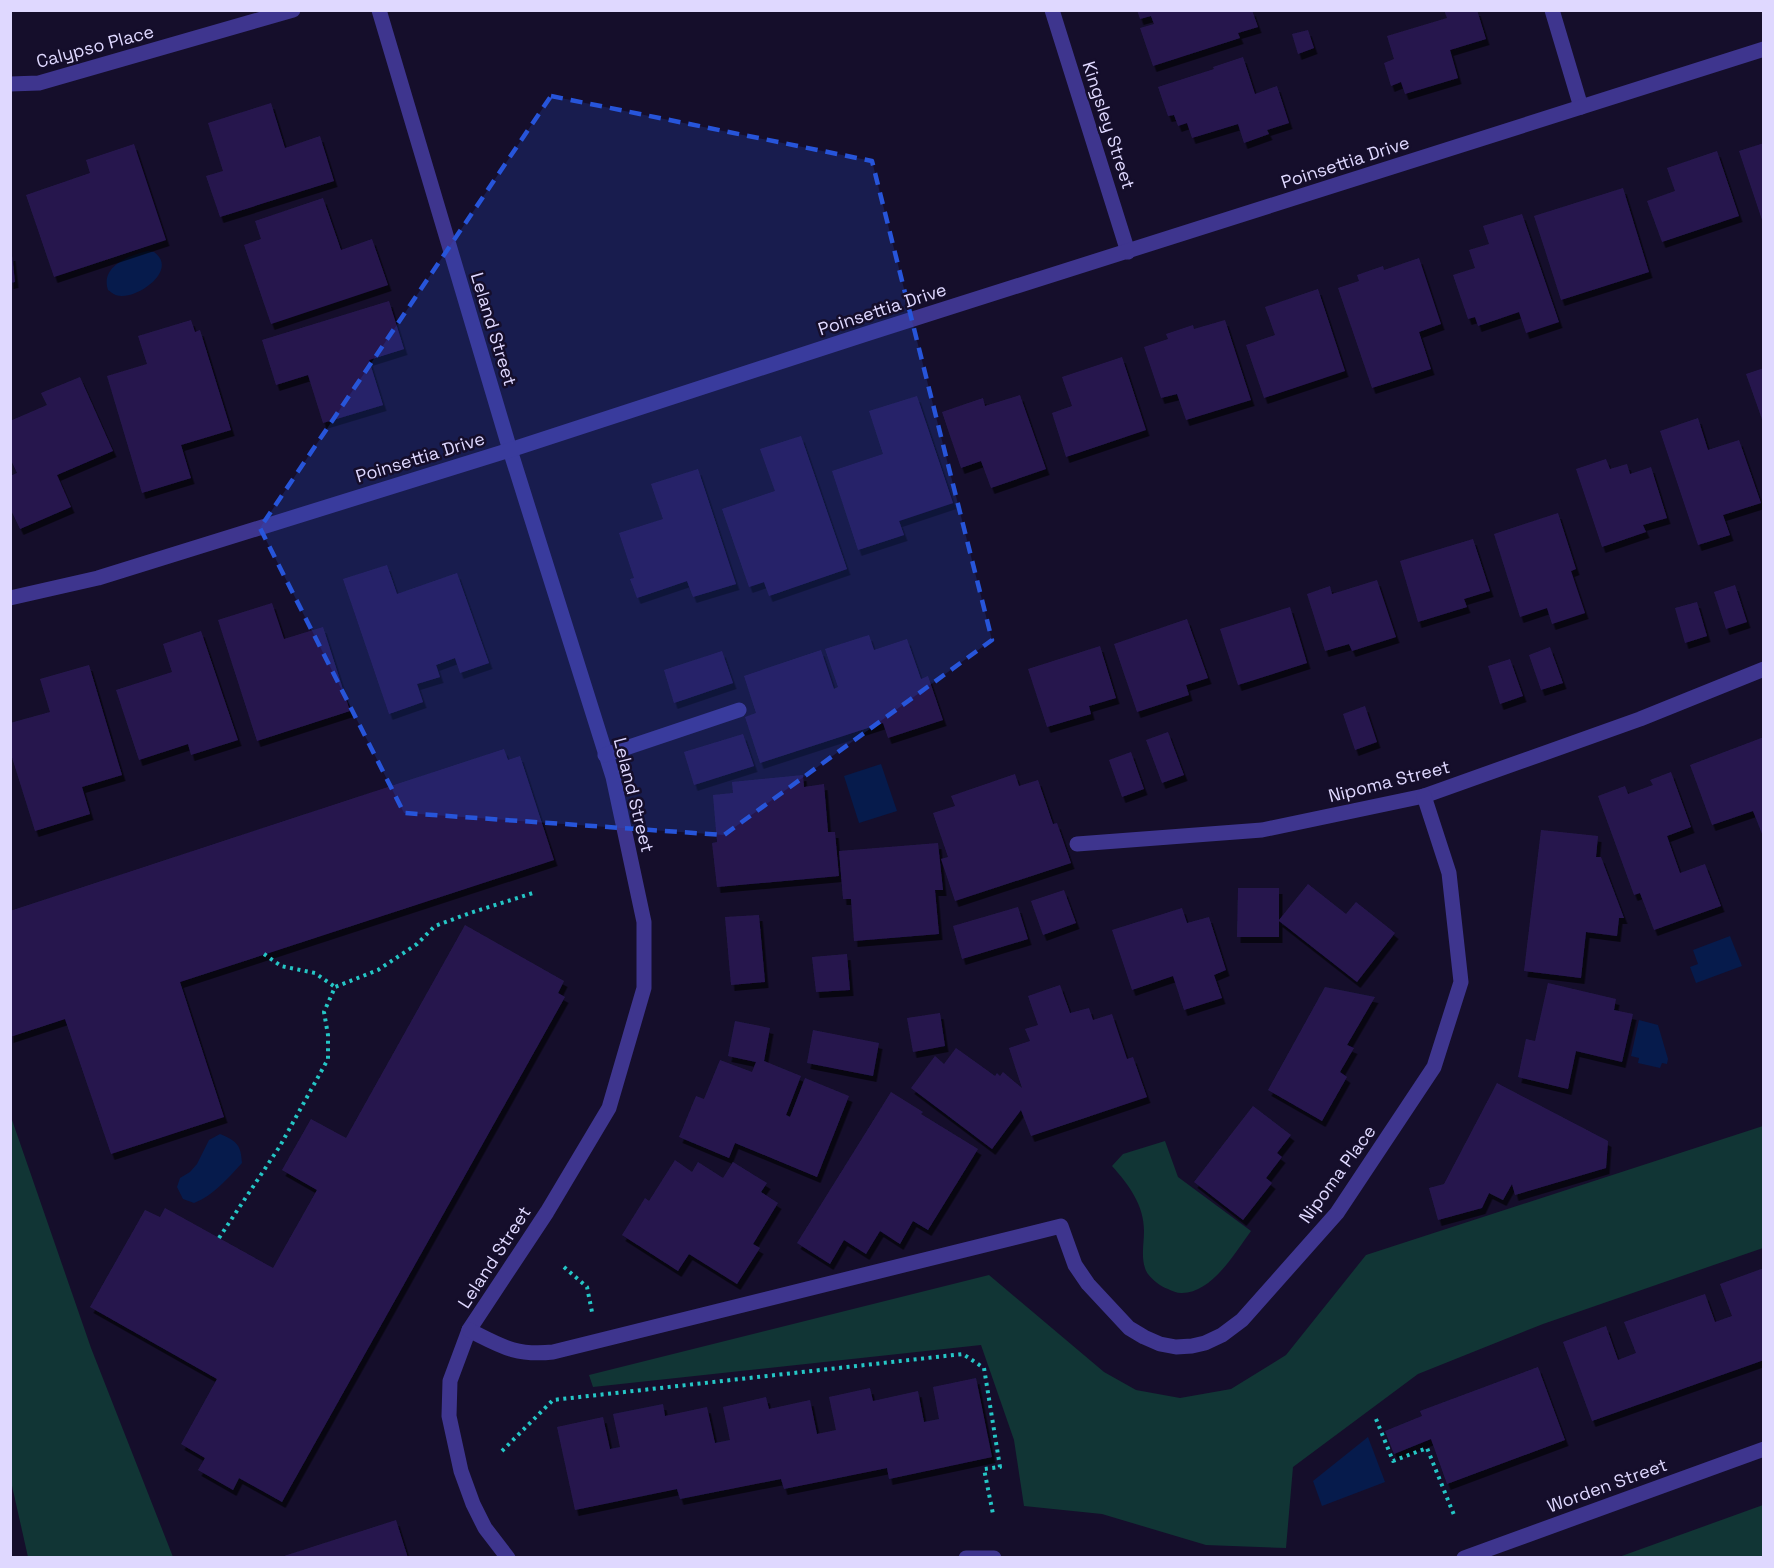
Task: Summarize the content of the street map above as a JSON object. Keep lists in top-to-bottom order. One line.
{"streets":{"street":["Calypso Place","Kingsley Street","Poinsettia Drive","Leland Street","Nipoma Street","Nipoma Place","Worden Street"]},"crossings":[["Kingsley Street","Poinsettia Drive"],["Poinsettia Drive","Leland Street"],["Nipoma Street","Nipoma Place"]]}
